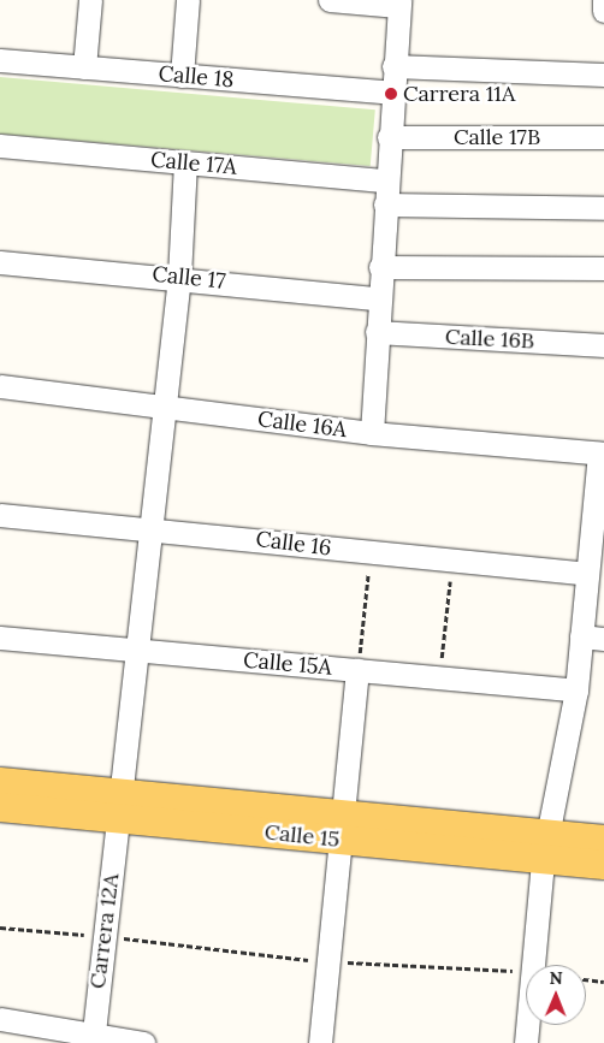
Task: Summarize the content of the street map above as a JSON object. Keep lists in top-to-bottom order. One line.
{"streets":{"main road":["Calle 15"],"street":["Calle 18","Calle 17B","Calle 17A","Calle 17","Calle 16B","Calle 16A","Calle 16","Calle 15A","Carrera 12A"]},"crossings":[["Calle 17A","Carrera 12A"],["Calle 17","Carrera 12A"],["Calle 16A","Carrera 12A"],["Calle 16","Carrera 12A"],["Calle 15A","Carrera 12A"],["Calle 15","Carrera 12A"]],"places":["Carrera 11A"],"north":"top"}
